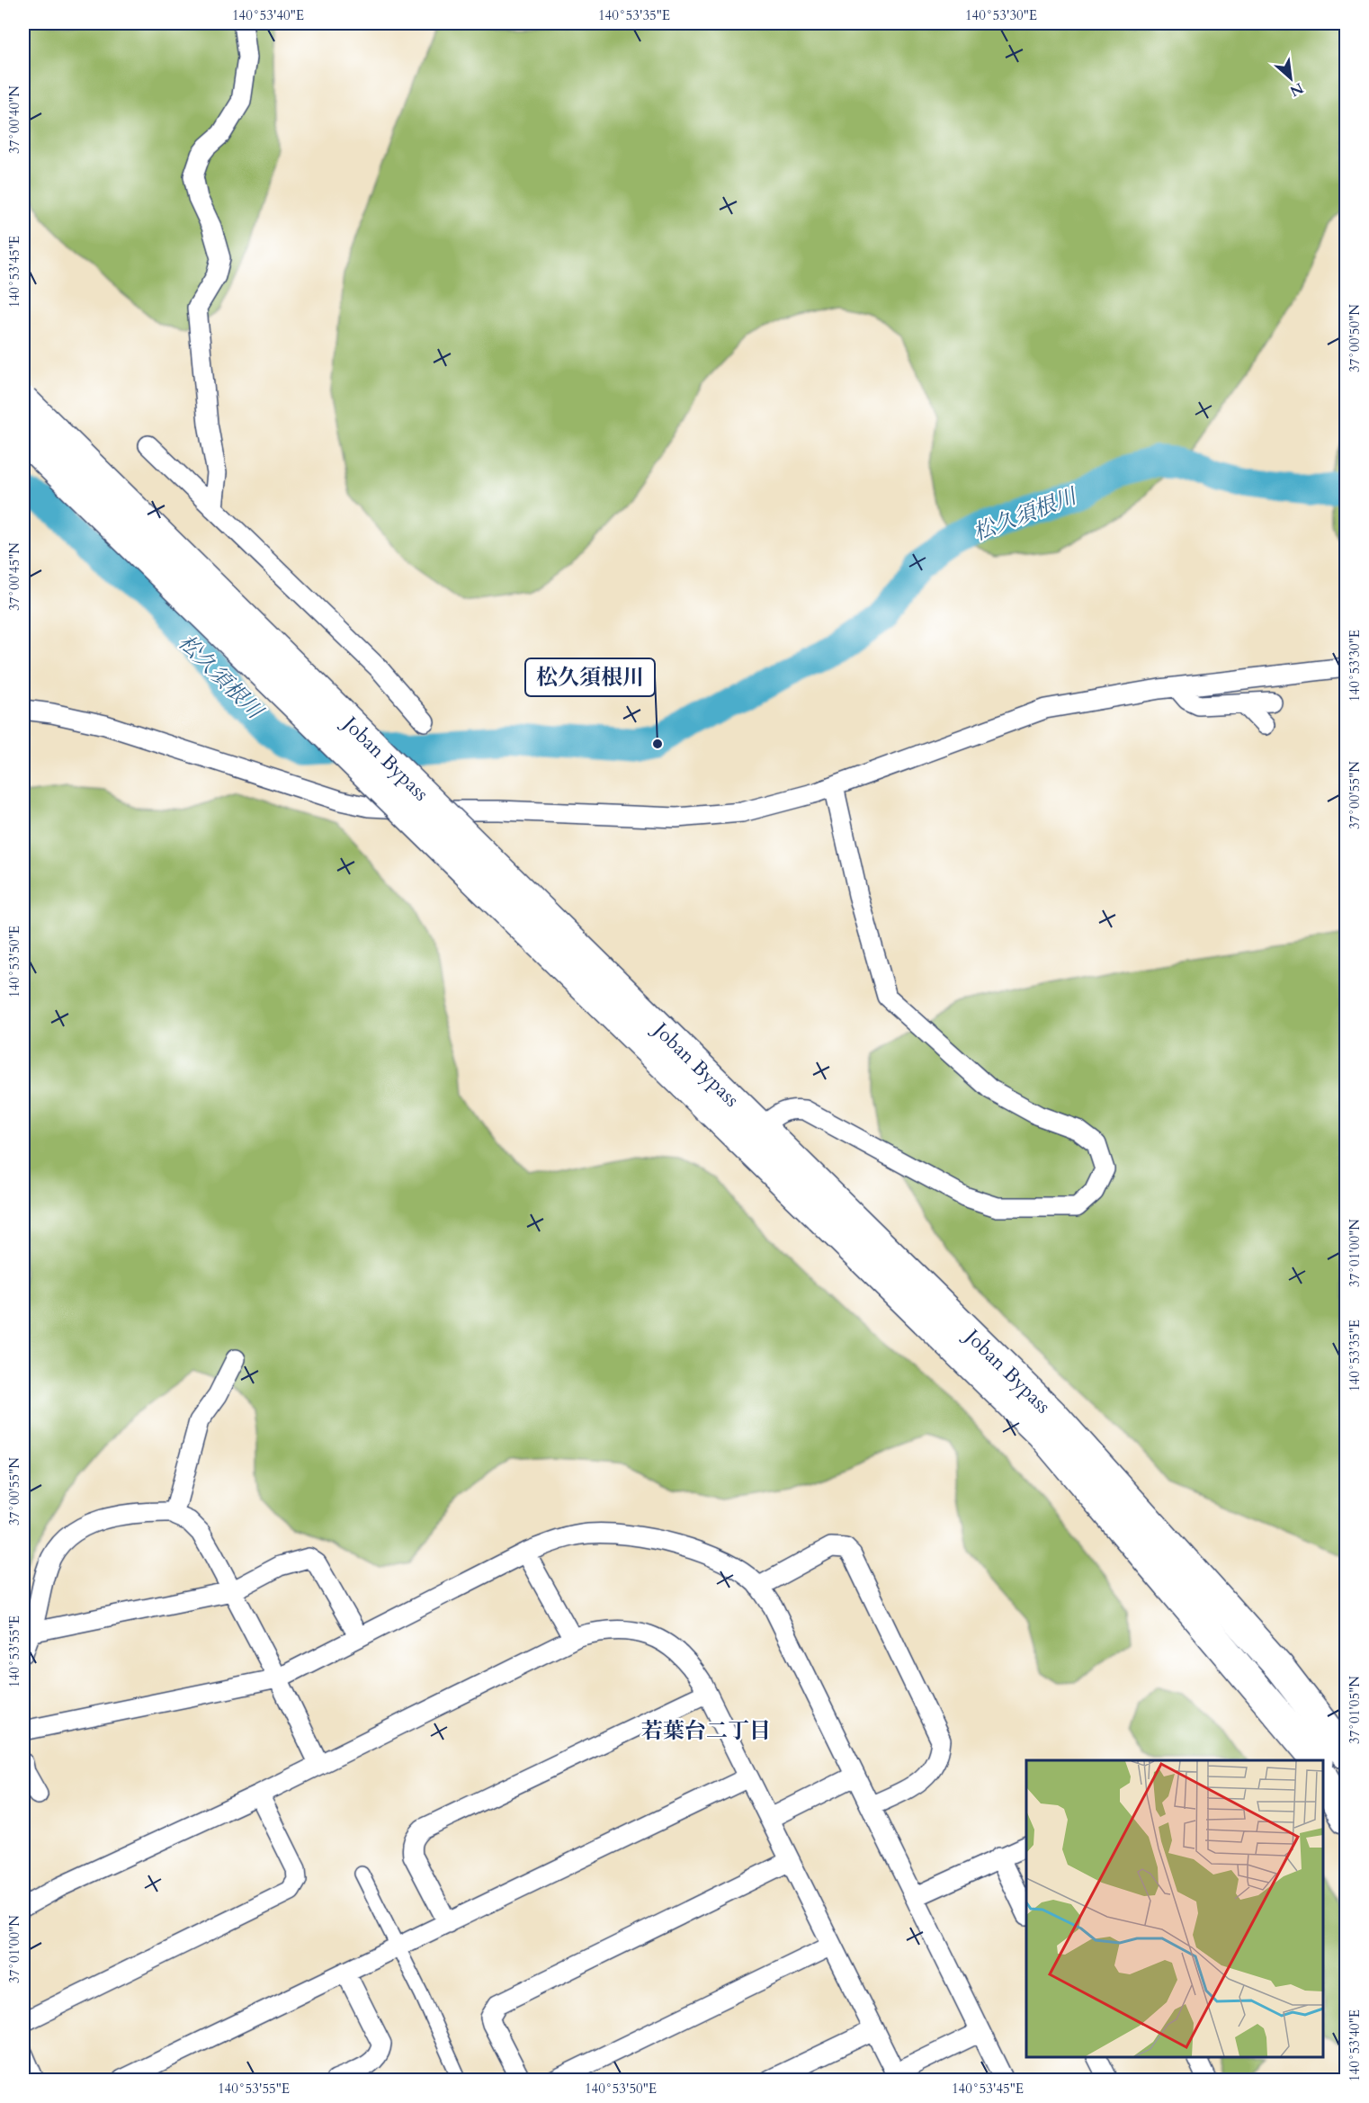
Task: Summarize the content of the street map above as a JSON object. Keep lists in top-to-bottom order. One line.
{"streets":{"highway":["Joban Bypass"]},"districts":["若葉台二丁目"],"water":["松久須根川"],"places":["松久須根川"],"north":"bottom right","coordinates":["140°53'40\"E","140°53'35\"E","140°53'30\"E","37°00'40\"N","140°53'45\"E","37°00'50\"N","37°00'45\"N","37°00'55\"N","140°53'50\"E","37°01'00\"N","140°53'55\"E","37°01'05\"N"]}
